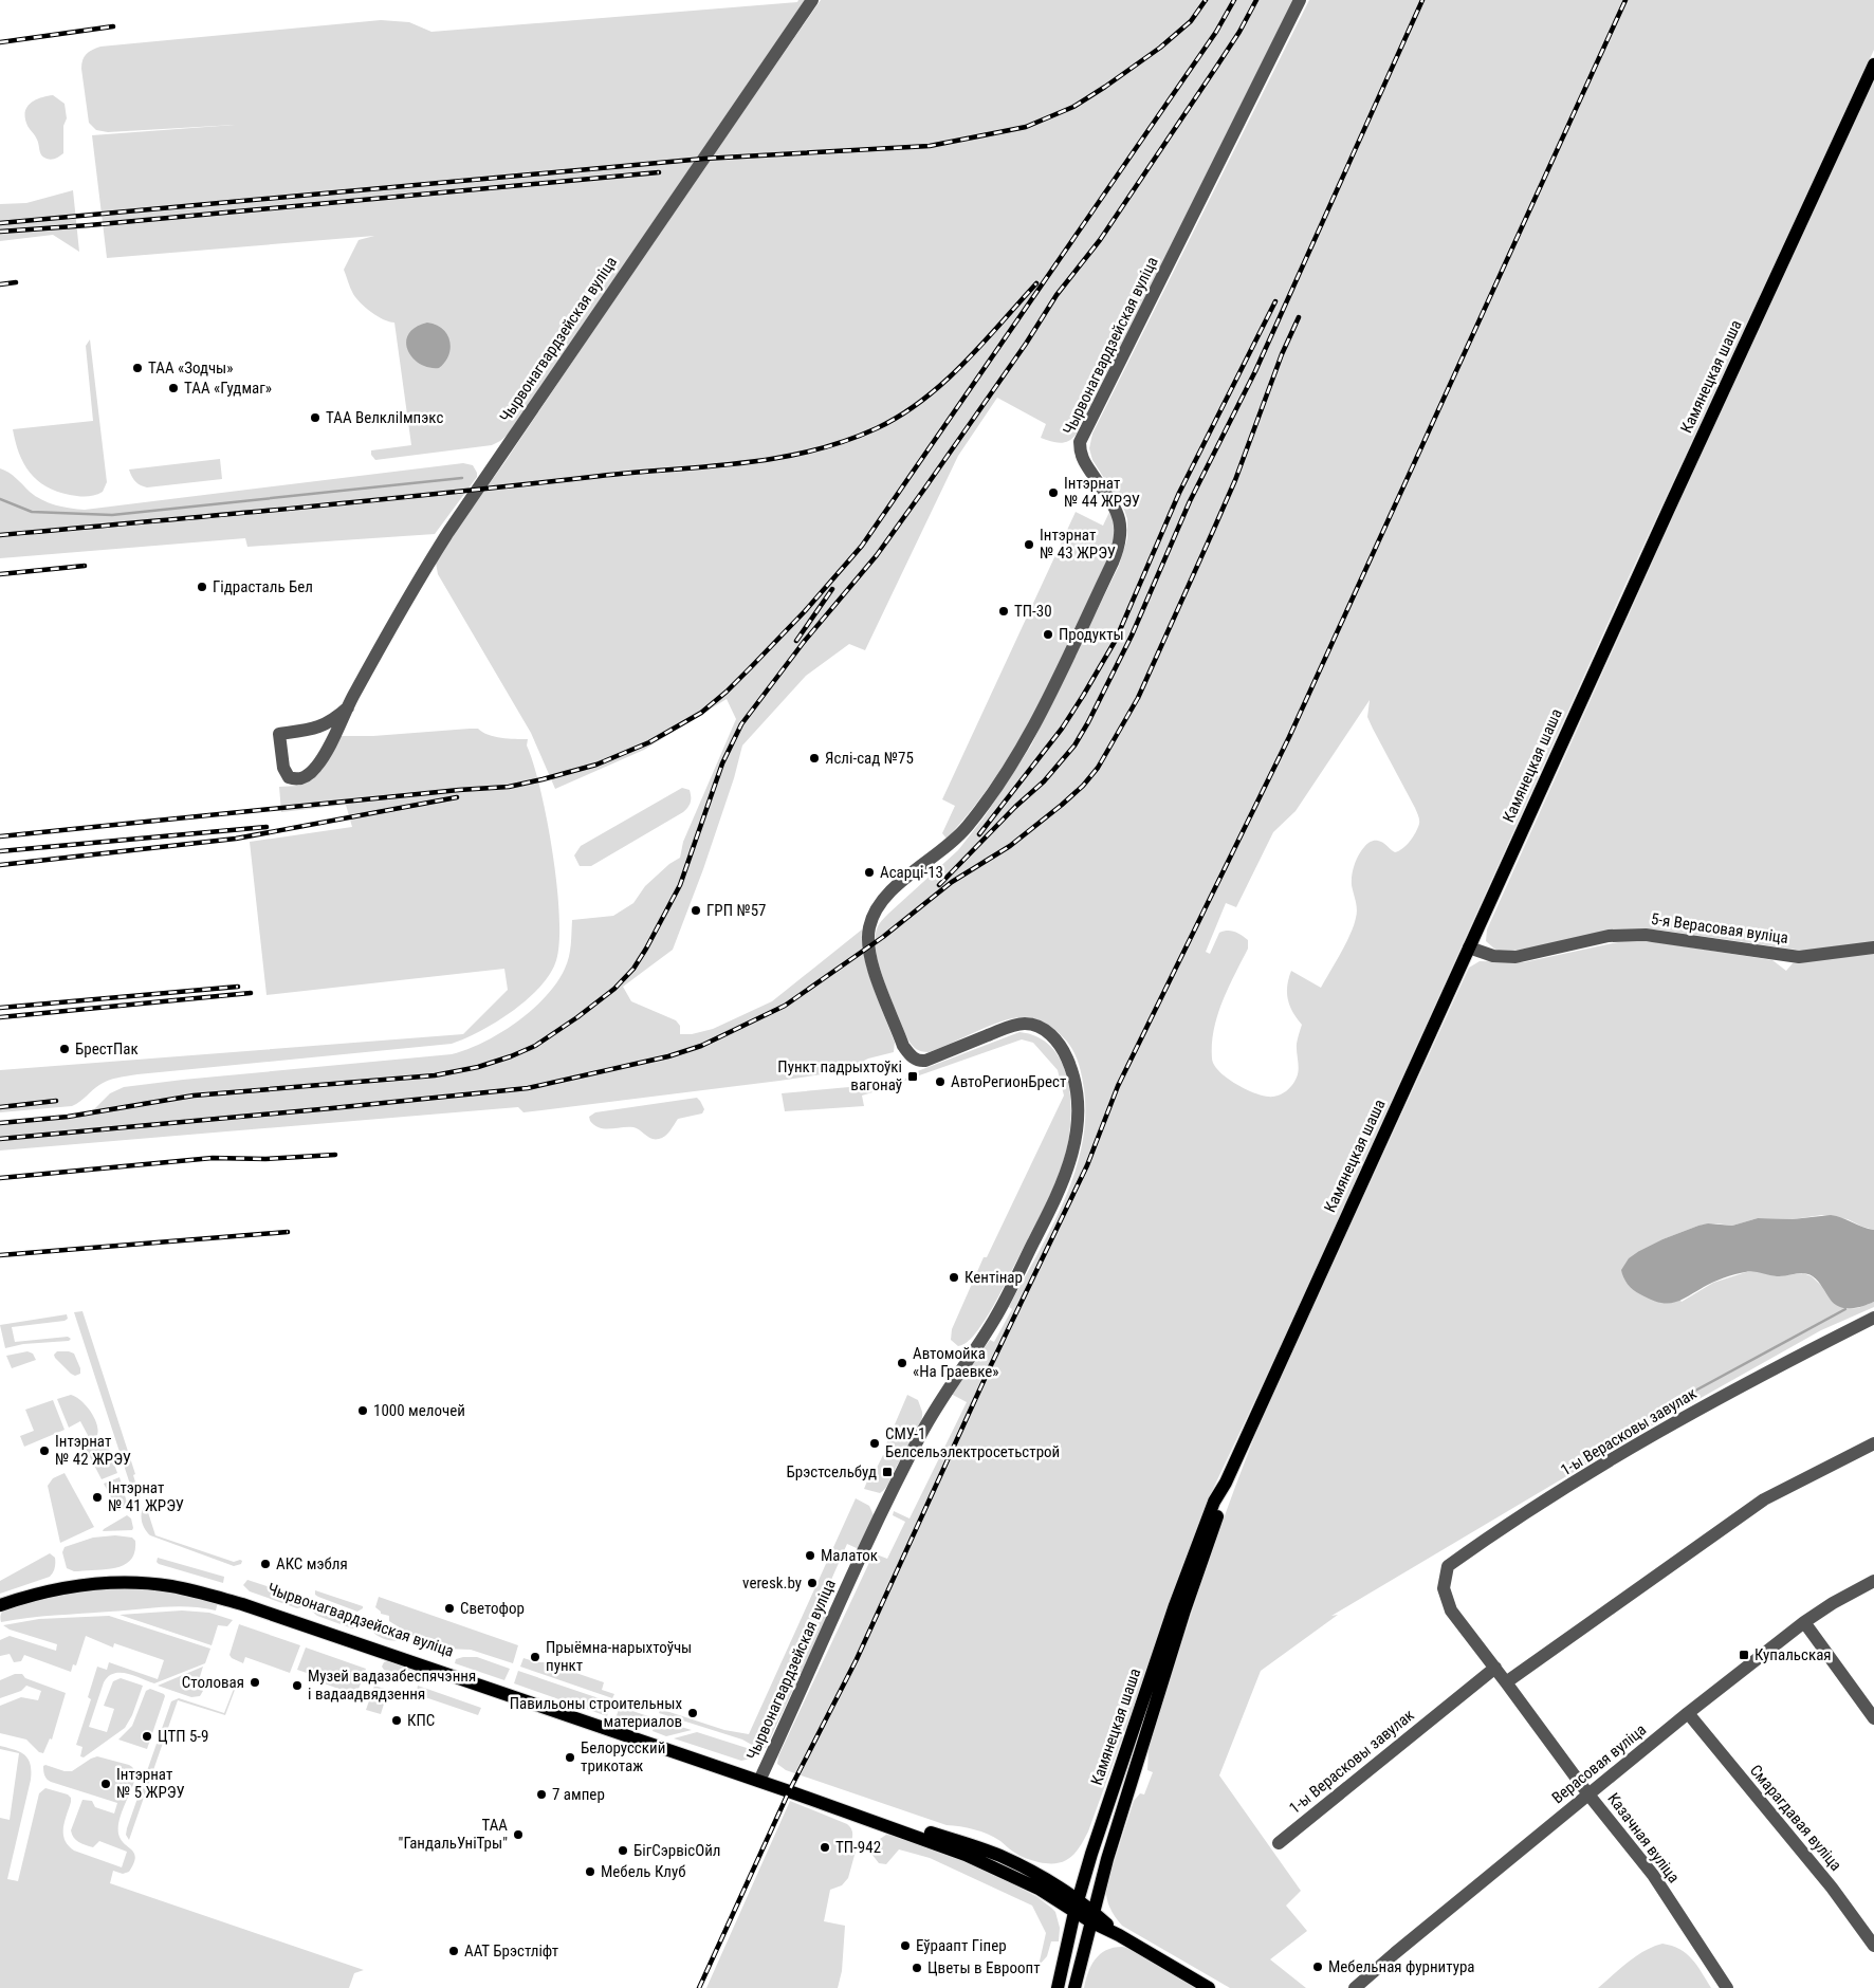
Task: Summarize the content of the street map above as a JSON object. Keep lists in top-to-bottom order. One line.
{"streets":{"main road":["Чырвонагвардзейская вуліца","Камянецкая шаша"],"street":["5-я Верасовая вуліца","1-ы Верасковы завулак","Верасовая вуліца","Смарагдавая вуліца","Казачная вуліца"]},"crossings":[["Чырвонагвардзейская вуліца","Камянецкая шаша"],["Камянецкая шаша","5-я Верасовая вуліца"],["1-ы Верасковы завулак","Казачная вуліца"],["Верасовая вуліца","Смарагдавая вуліца"],["Верасовая вуліца","Казачная вуліца"]],"places":{"other":["ТАА «Зодчы»","ТАА «Гудмаг»","ТАА ВелкліІмпэкс","Інтэрнат № 44 ЖРЭУ","Інтэрнат № 43 ЖРЭУ","Гідрасталь Бел","ТП-30","Продукты","Яслі-сад №75","Асарці-13","ГРП №57","БрестПак","АвтоРегионБрест","Кентінар","Автомойка «На Граевке»","1000 мелочей","СМУ-1 Белсельэлектросетьстрой","Інтэрнат № 42 ЖРЭУ","Інтэрнат № 41 ЖРЭУ","Малаток","АКС мэбля","veresk.by","Светофор","Прыёмна-нарыхтоўчы пункт","Столовая","Музей вадазабеспячэння і вадаадвядзення","Павильоны строительных материалов","КПС","ЦТП 5-9","Белорусский трикотаж","Інтэрнат № 5 ЖРЭУ","7 ампер","ТАА \"ГандальУніТры\"","ТП-942","БігСэрвісОйл","Мебель Клуб","Еўраапт Гіпер","ААТ Брэстліфт","Мебельная фурнитура","Цветы в Евроопт"],"transit":["Пункт падрыхтоўкі вагонаў","Брэстсельбуд","Купальская"]}}
